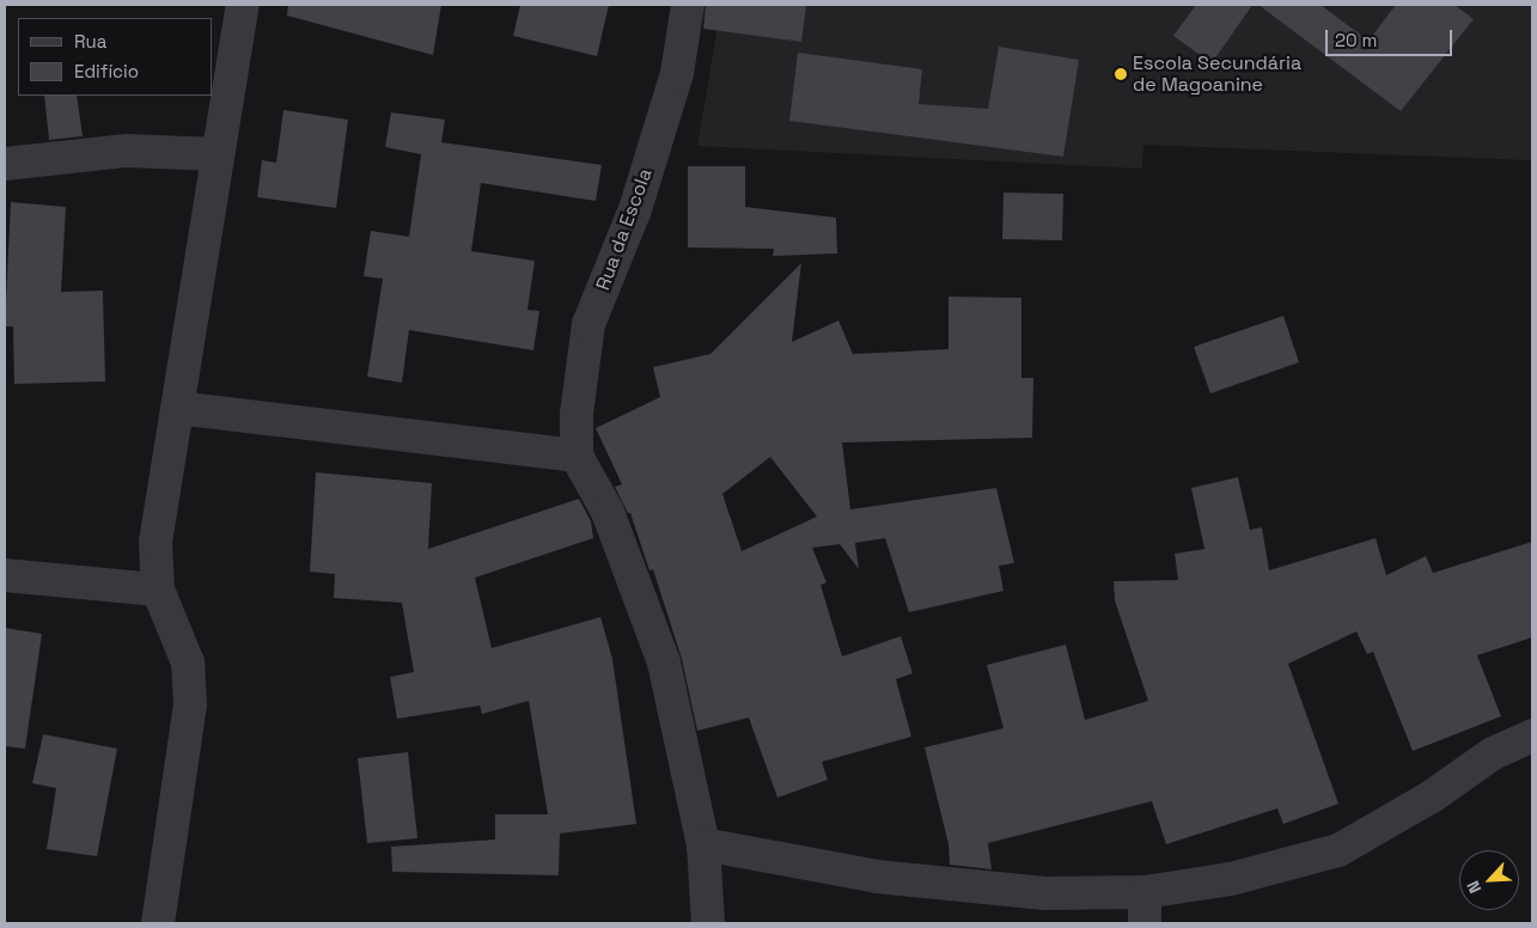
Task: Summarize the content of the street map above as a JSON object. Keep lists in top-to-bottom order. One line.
{"streets":{"street":["Rua da Escola"]},"places":["Escola Secundária de Magoanine"],"legend":["Rua","Edifício"],"scale_bar":"20 m","north":"bottom left"}
